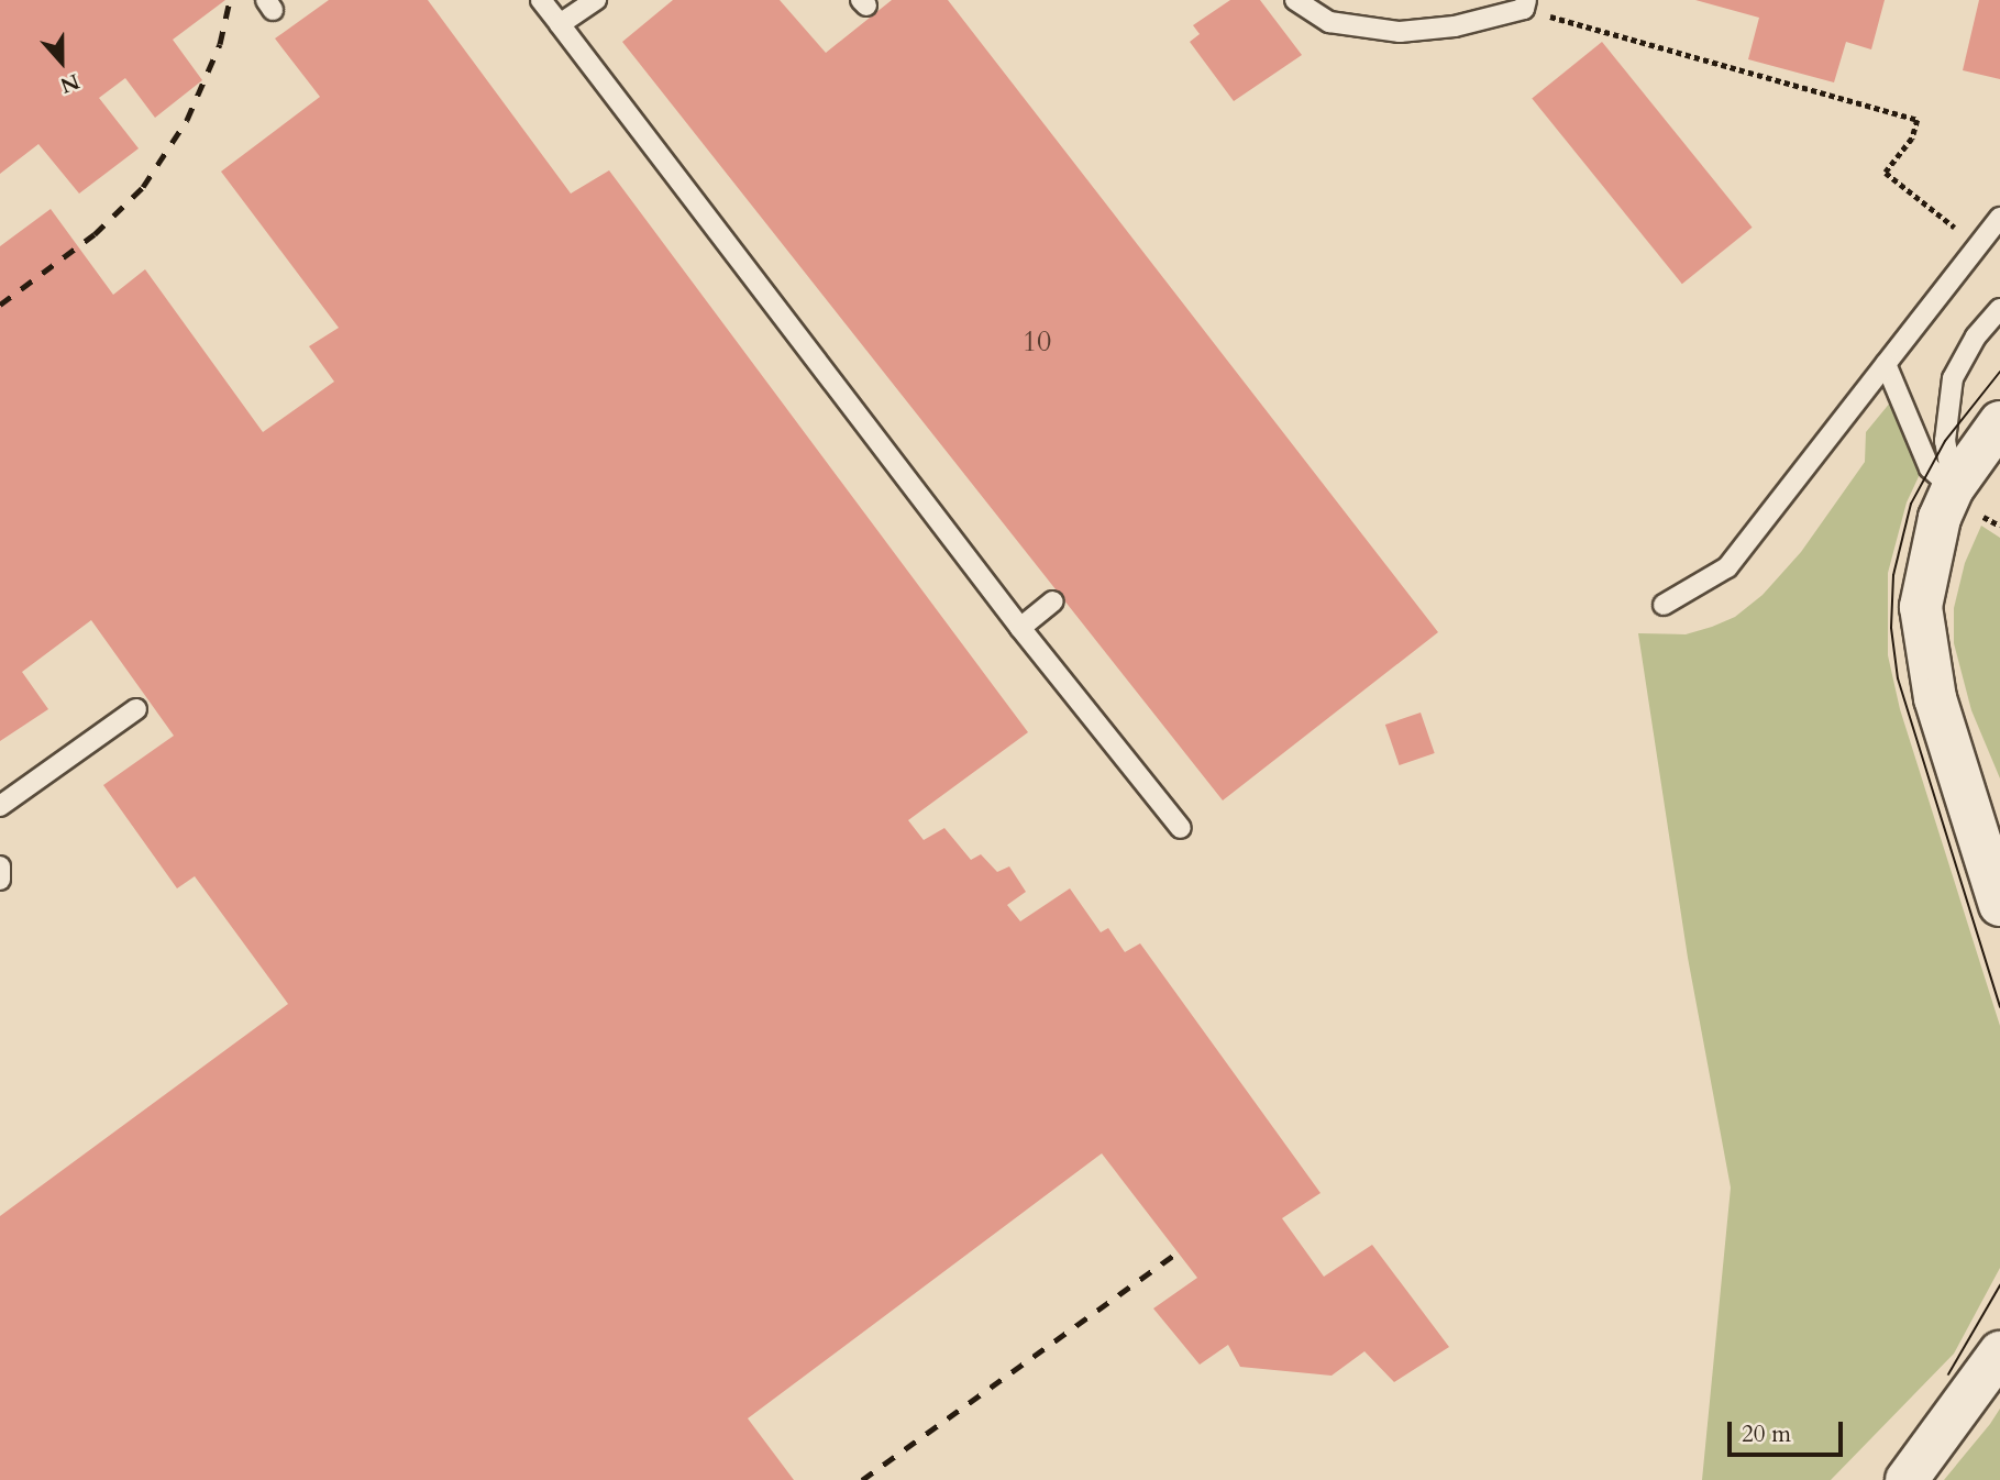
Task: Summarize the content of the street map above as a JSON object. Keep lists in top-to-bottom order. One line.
{"house_numbers":["10"],"scale_bar":"20 m","north":"bottom"}
